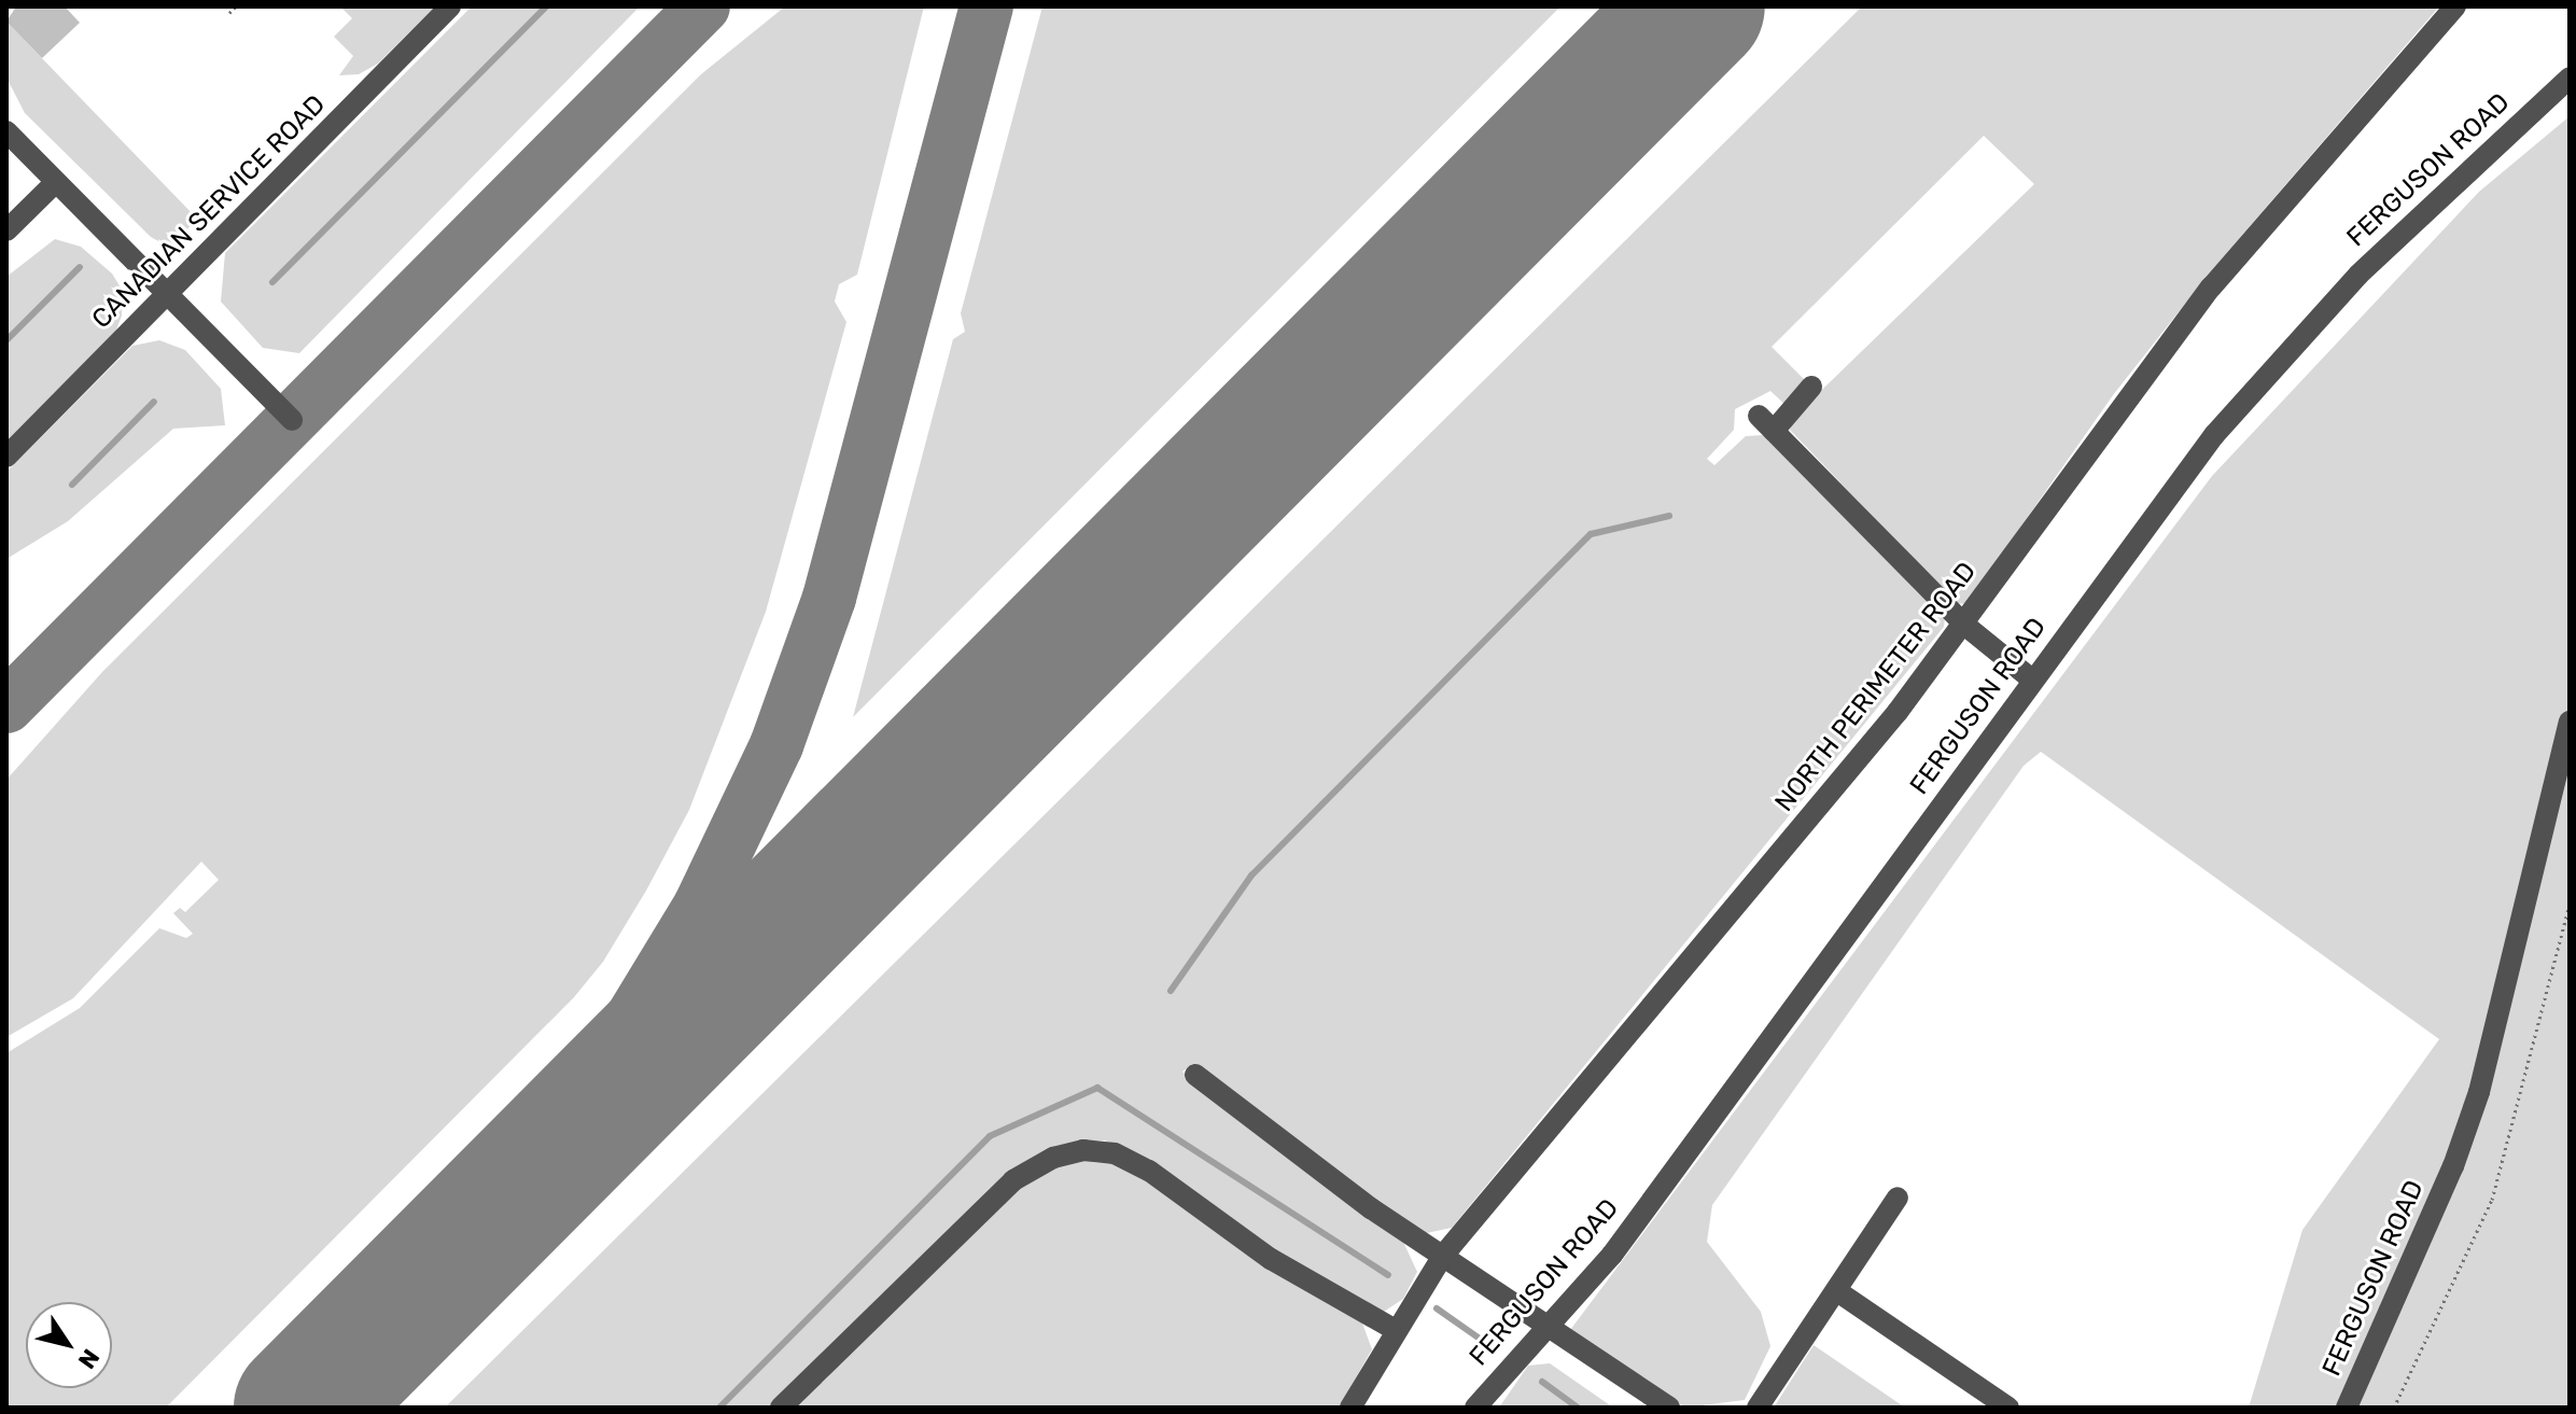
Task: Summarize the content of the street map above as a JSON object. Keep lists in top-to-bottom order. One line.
{"streets":{"street":["FERGUSON ROAD","CANADIAN SERVICE ROAD","NORTH PERIMETER ROAD"]},"north":"bottom right"}
